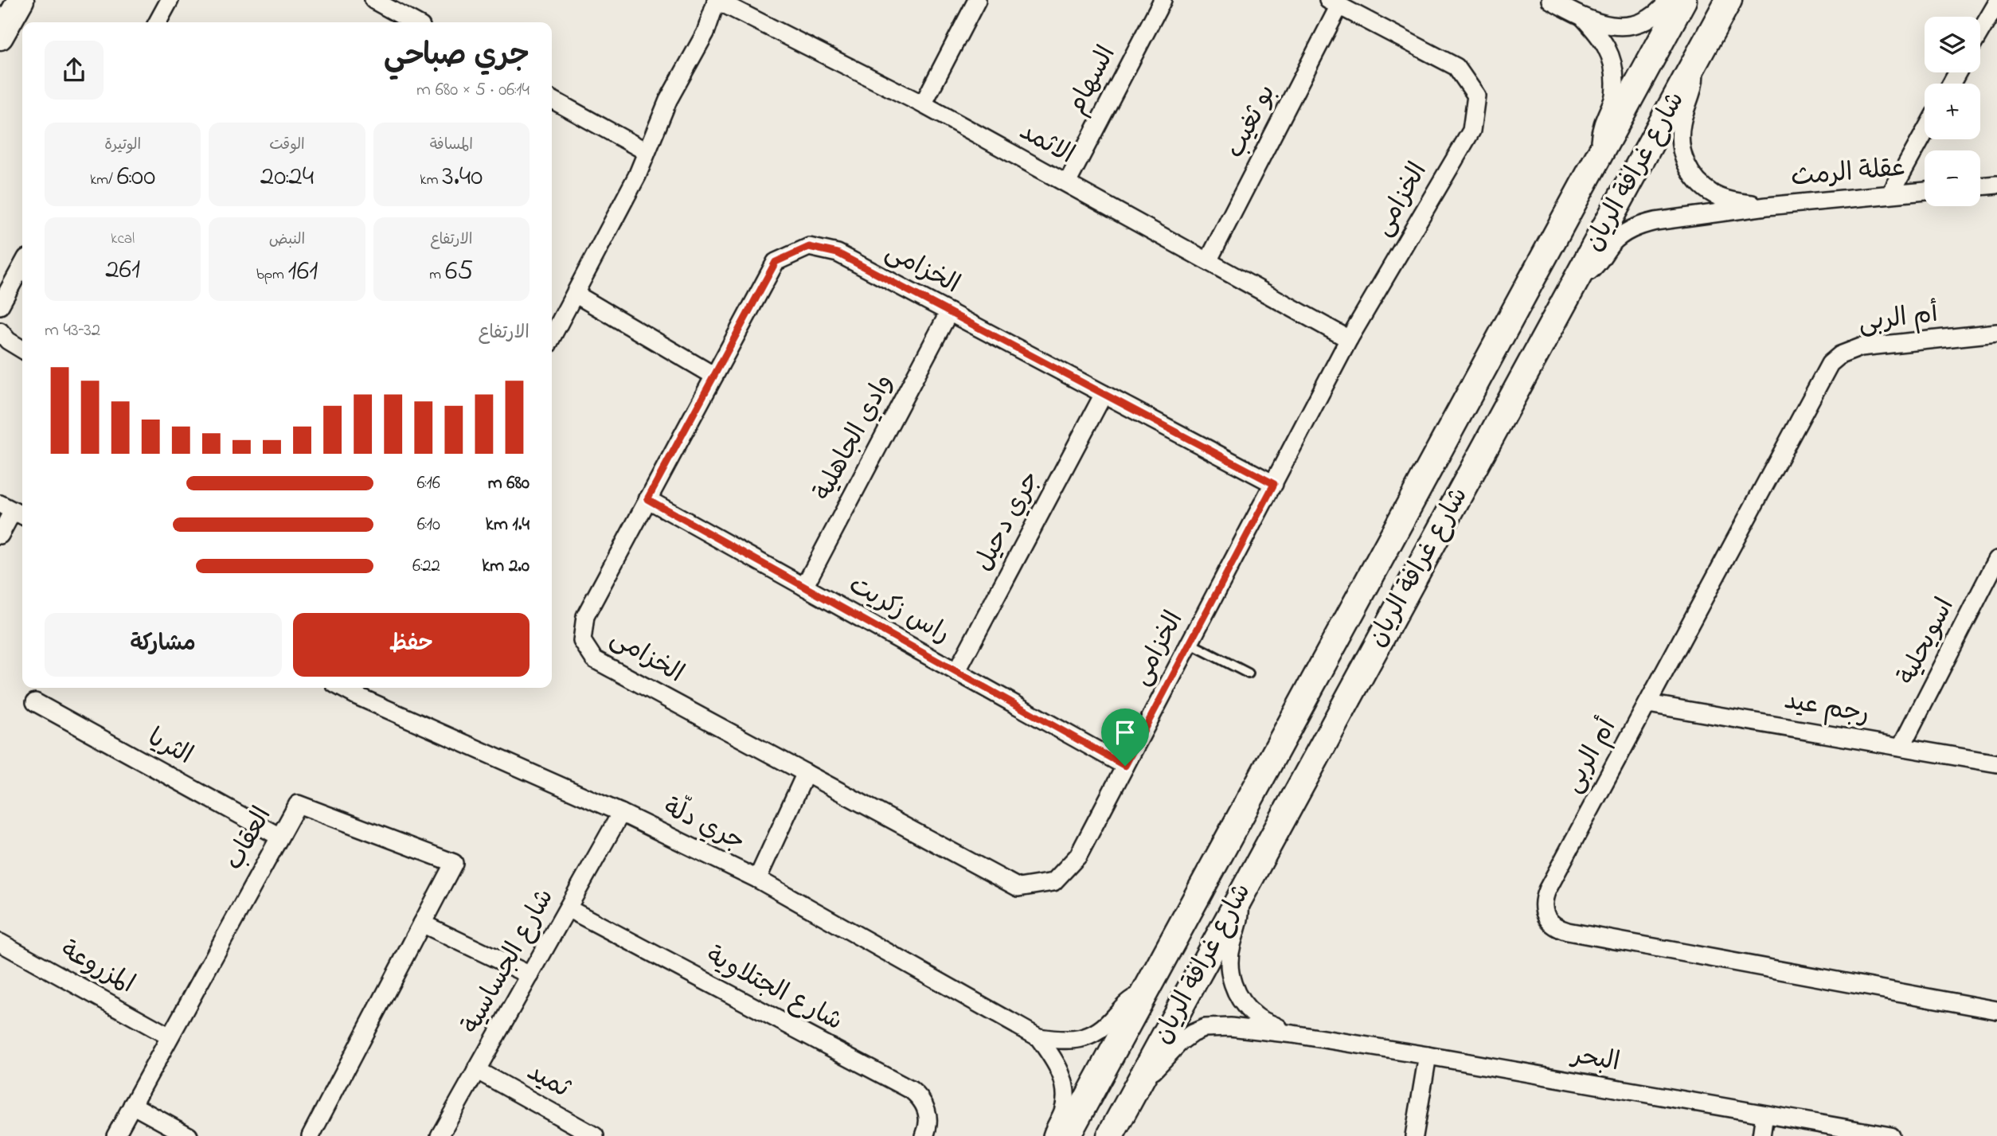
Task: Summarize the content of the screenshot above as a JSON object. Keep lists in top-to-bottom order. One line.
{"streets":{"main road":["شارع غرافة الريان"],"street":["السهام","بو ثغيب","الاثمد","عقلة الرمث","الخزامى","أم الربى","وادي الجاهلية","جري دحيل","راس زكريت","اسويحلية","رجم عيد","الثريا","جري دلّة","العقاب","شارع الجساسية","المزروعة","شارع الجتلاوية","البحر","ثميد"]},"crossings":[["السهام","الاثمد"],["بو ثغيب","الاثمد"],["بو ثغيب","الخزامى"],["الاثمد","الخزامى"],["شارع غرافة الريان","عقلة الرمث"],["شارع غرافة الريان","جري دلّة"],["شارع غرافة الريان","البحر"],["الخزامى","وادي الجاهلية"],["الخزامى","جري دحيل"],["الخزامى","راس زكريت"],["أم الربى","رجم عيد"],["وادي الجاهلية","راس زكريت"],["جري دحيل","راس زكريت"],["اسويحلية","رجم عيد"],["الثريا","العقاب"],["جري دلّة","شارع الجساسية"],["العقاب","المزروعة"],["شارع الجساسية","شارع الجتلاوية"],["شارع الجساسية","ثميد"]],"page":{"map_buttons":["+","−"],"heading":["جري صباحي","06:14 · 5 × 680 m"],"stats":[["المسافة","3.40 km"],["الوقت","20:24"],["الوتيرة","6:00 /km"],["الارتفاع","65 m"],["النبض","161 bpm"],["kcal","261"]],"chart":["الارتفاع","32–43 m"],"list":[{"name":"680 m","note":"6:16"},{"name":"1.4 km","note":"6:10"},{"name":"2.0 km","note":"6:22"}],"buttons":["حفظ","مشاركة"]}}
